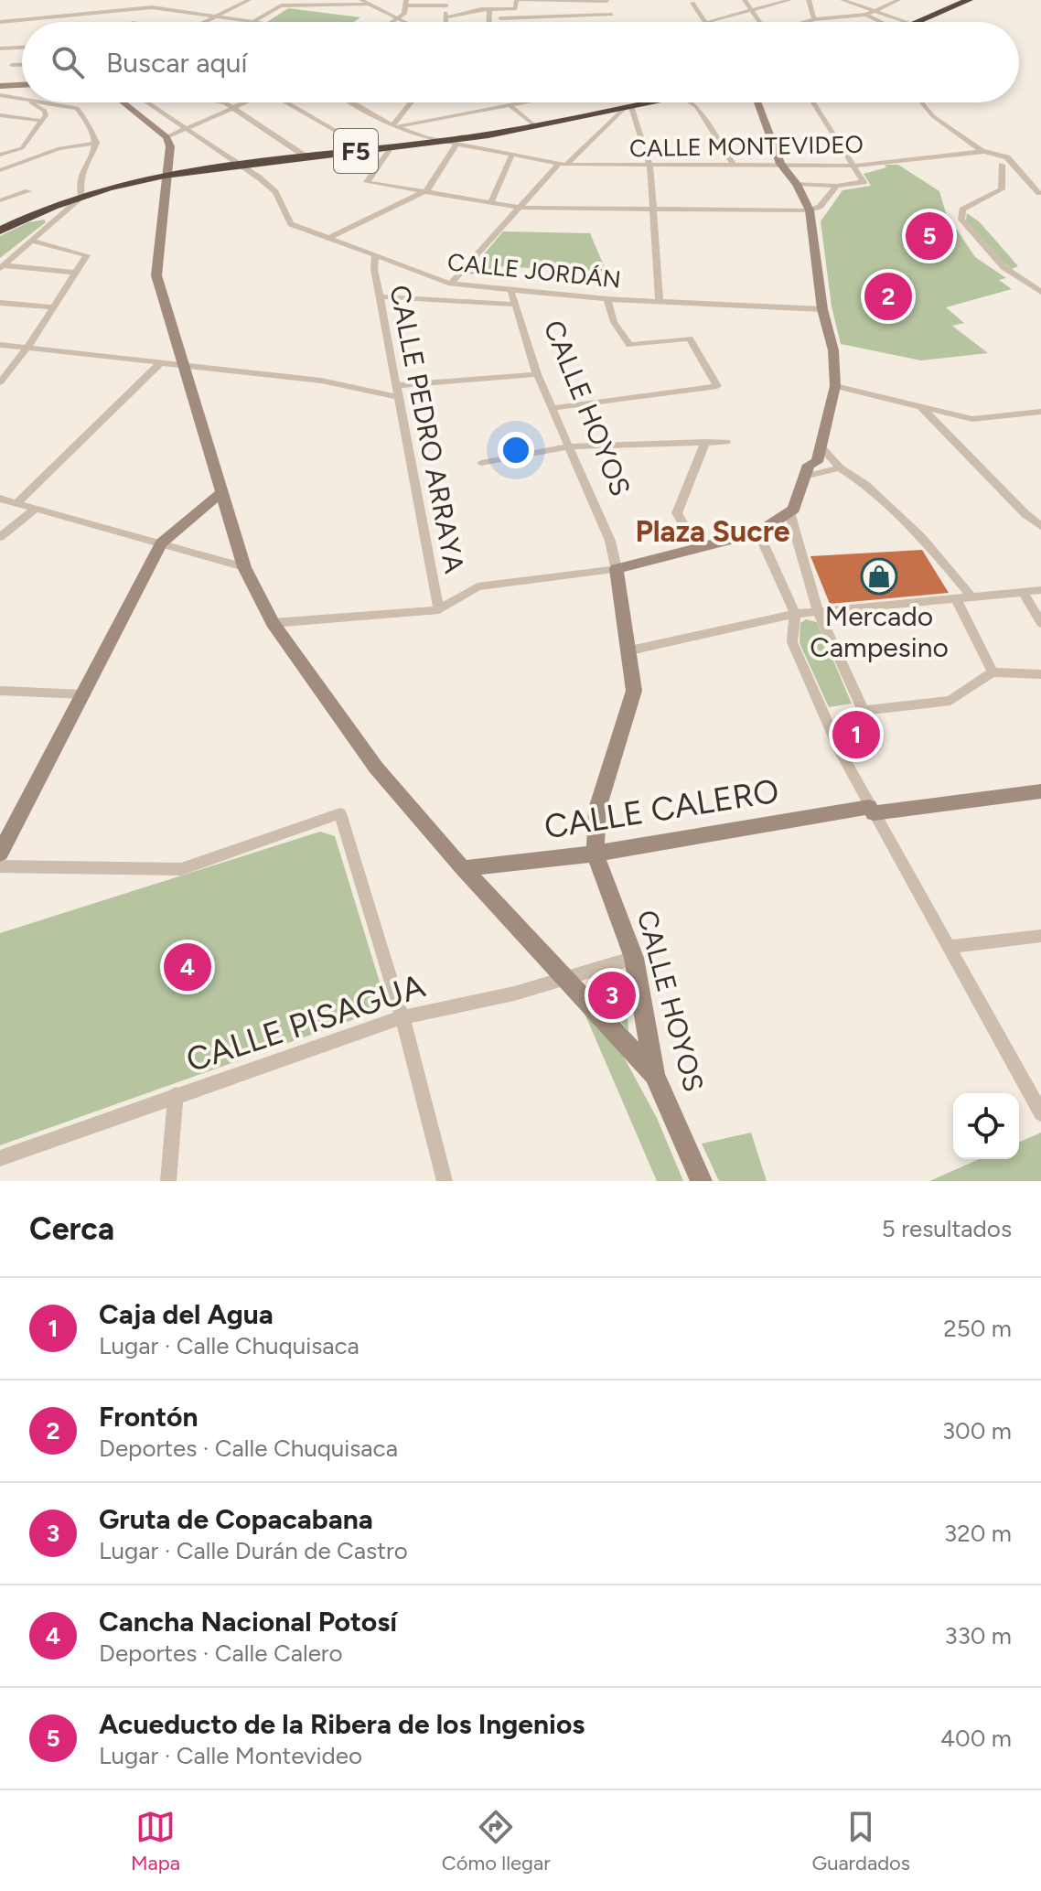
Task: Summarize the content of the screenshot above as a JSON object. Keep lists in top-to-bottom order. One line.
{"streets":{"highway":["F5"],"main road":["CALLE HOYOS","CALLE CALERO"],"street":["CALLE MONTEVIDEO","CALLE JORDÁN","CALLE PEDRO ARRAYA","CALLE PISAGUA"]},"crossings":[["CALLE MONTEVIDEO","F5"],["F5","CALLE JORDÁN"],["CALLE JORDÁN","CALLE HOYOS"],["CALLE JORDÁN","CALLE PEDRO ARRAYA"],["CALLE HOYOS","CALLE CALERO"],["CALLE HOYOS","CALLE PISAGUA"]],"districts":["Plaza Sucre"],"places":{"shop":["Mercado Campesino"]},"page":{"search":"Buscar aquí","pins":["5","2","1","4","3"],"heading":["Cerca","5 resultados"],"list":[{"mark":"1","name":"Caja del Agua","note":"Lugar · Calle Chuquisaca","value":"250 m"},{"mark":"2","name":"Frontón","note":"Deportes · Calle Chuquisaca","value":"300 m"},{"mark":"3","name":"Gruta de Copacabana","note":"Lugar · Calle Durán de Castro","value":"320 m"},{"mark":"4","name":"Cancha Nacional Potosí","note":"Deportes · Calle Calero","value":"330 m"},{"mark":"5","name":"Acueducto de la Ribera de los Ingenios","note":"Lugar · Calle Montevideo","value":"400 m"}],"nav":["Mapa","Cómo llegar","Guardados"]}}
